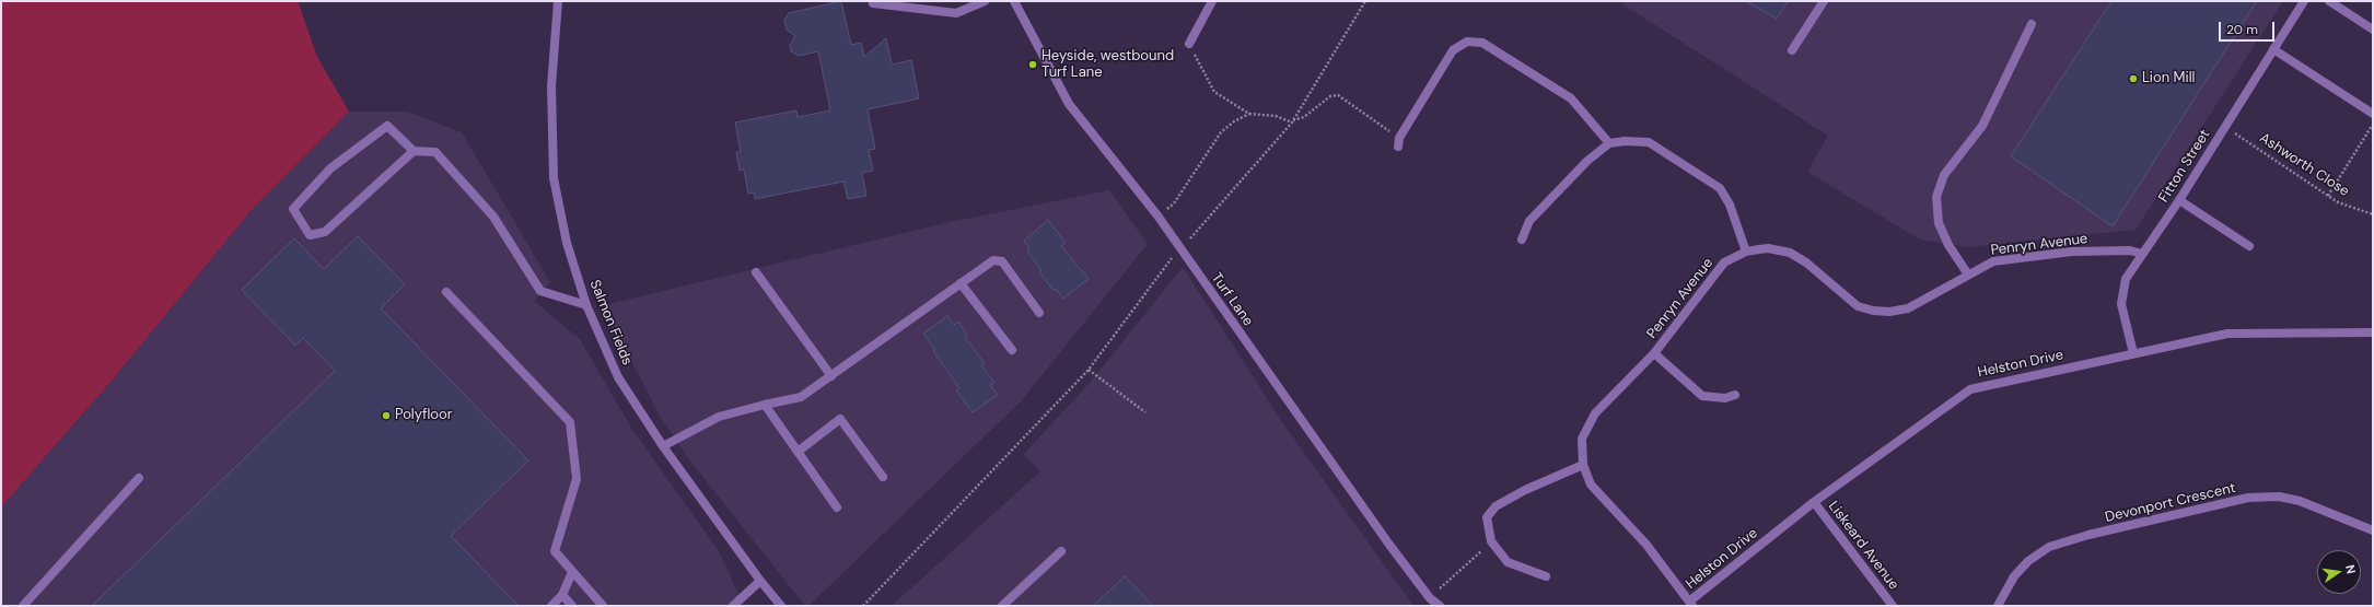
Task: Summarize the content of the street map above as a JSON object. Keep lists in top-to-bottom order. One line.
{"streets":{"street":["Fitton Street","Penryn Avenue","Turf Lane","Salmon Fields","Helston Drive","Devonport Crescent","Liskeard Avenue"],"path":["Ashworth Close"]},"crossings":[["Ashworth Close","Fitton Street"],["Fitton Street","Penryn Avenue"],["Fitton Street","Helston Drive"],["Penryn Avenue","Helston Drive"],["Helston Drive","Liskeard Avenue"]],"places":["Heyside, westbound Turf Lane","Lion Mill","Polyfloor"],"scale_bar":"20 m","north":"right"}
